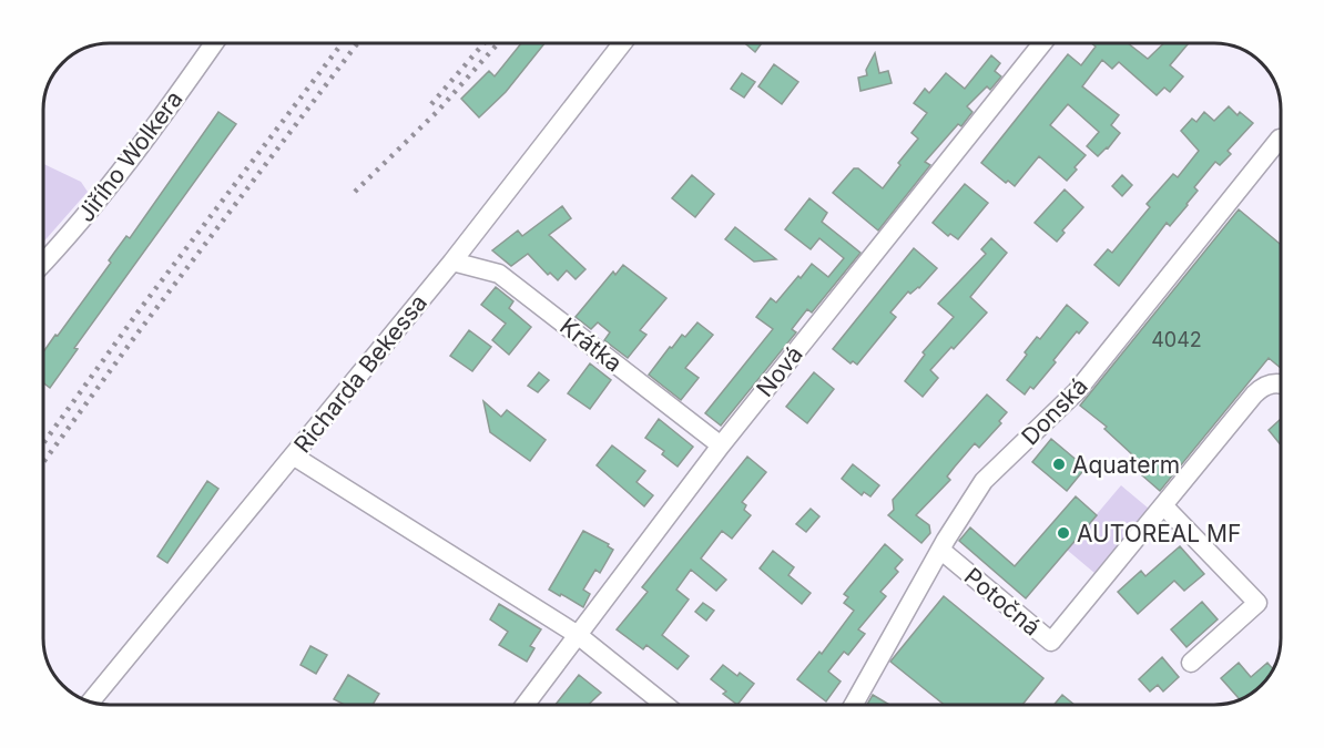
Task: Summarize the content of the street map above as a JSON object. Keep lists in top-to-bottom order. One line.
{"streets":{"street":["Jiřího Wolkera","Krátka","Nová","Richarda Bekessa","Donská","Potočná"]},"crossings":[["Krátka","Nová"],["Krátka","Richarda Bekessa"],["Donská","Potočná"]],"places":["Aquaterm","AUTOREAL MF"],"house_numbers":["4042"]}
